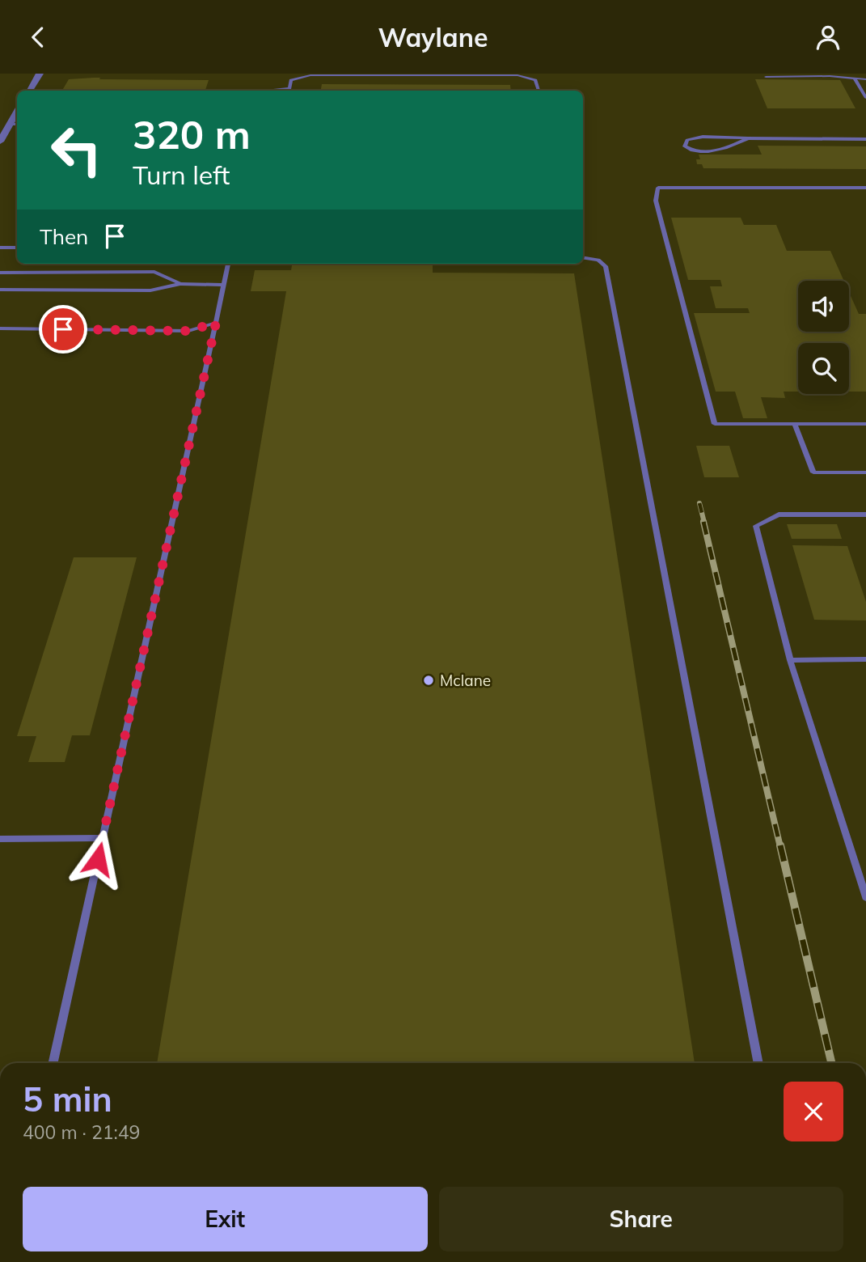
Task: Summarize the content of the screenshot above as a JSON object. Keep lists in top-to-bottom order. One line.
{"places":["Mclane"],"page":{"header":"Waylane","turn":["320 m","Turn left"],"then":"Then","heading":["5 min","400 m · 21:49"],"buttons":["Exit","Share"]}}
